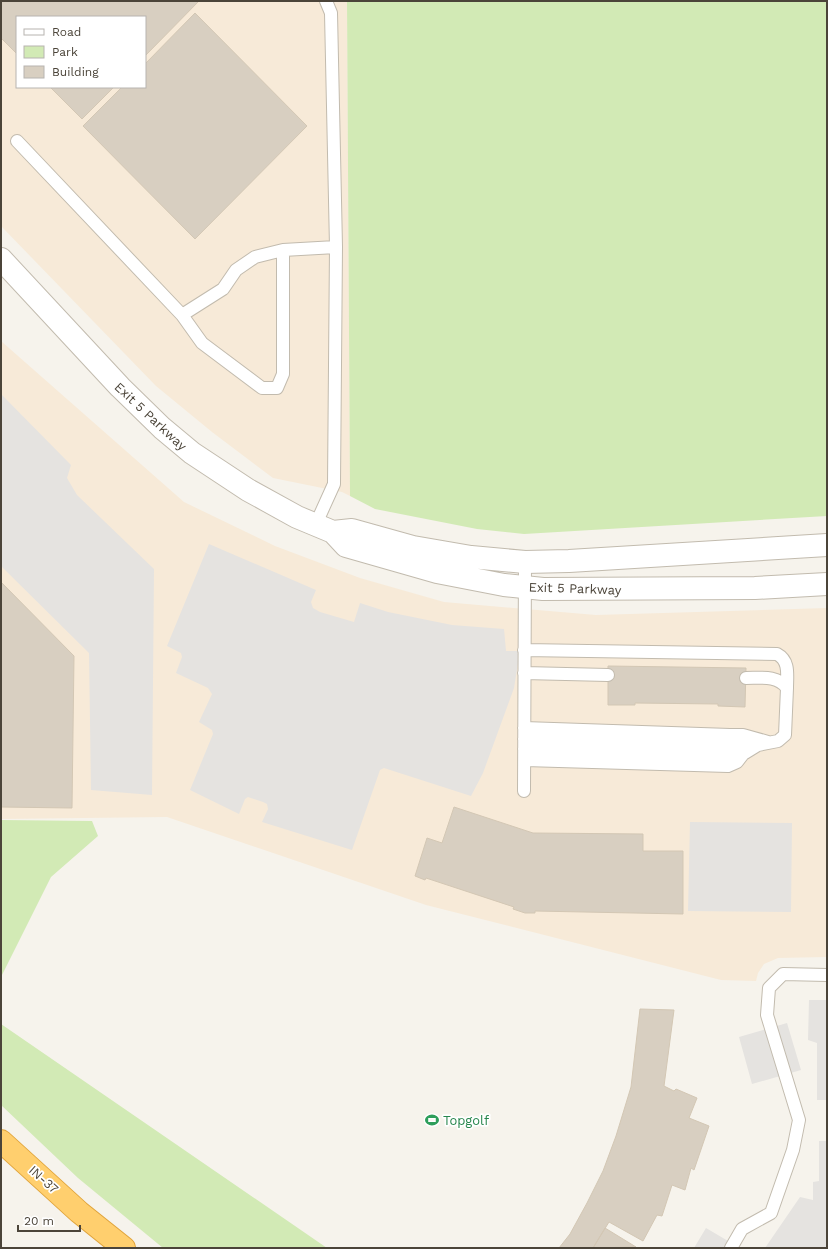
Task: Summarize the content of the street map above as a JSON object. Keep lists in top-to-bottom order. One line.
{"streets":{"highway":["IN-37"],"street":["Exit 5 Parkway"]},"places":{"sports":["Topgolf"]},"legend":["Road","Park","Building"],"scale_bar":"20 m"}
